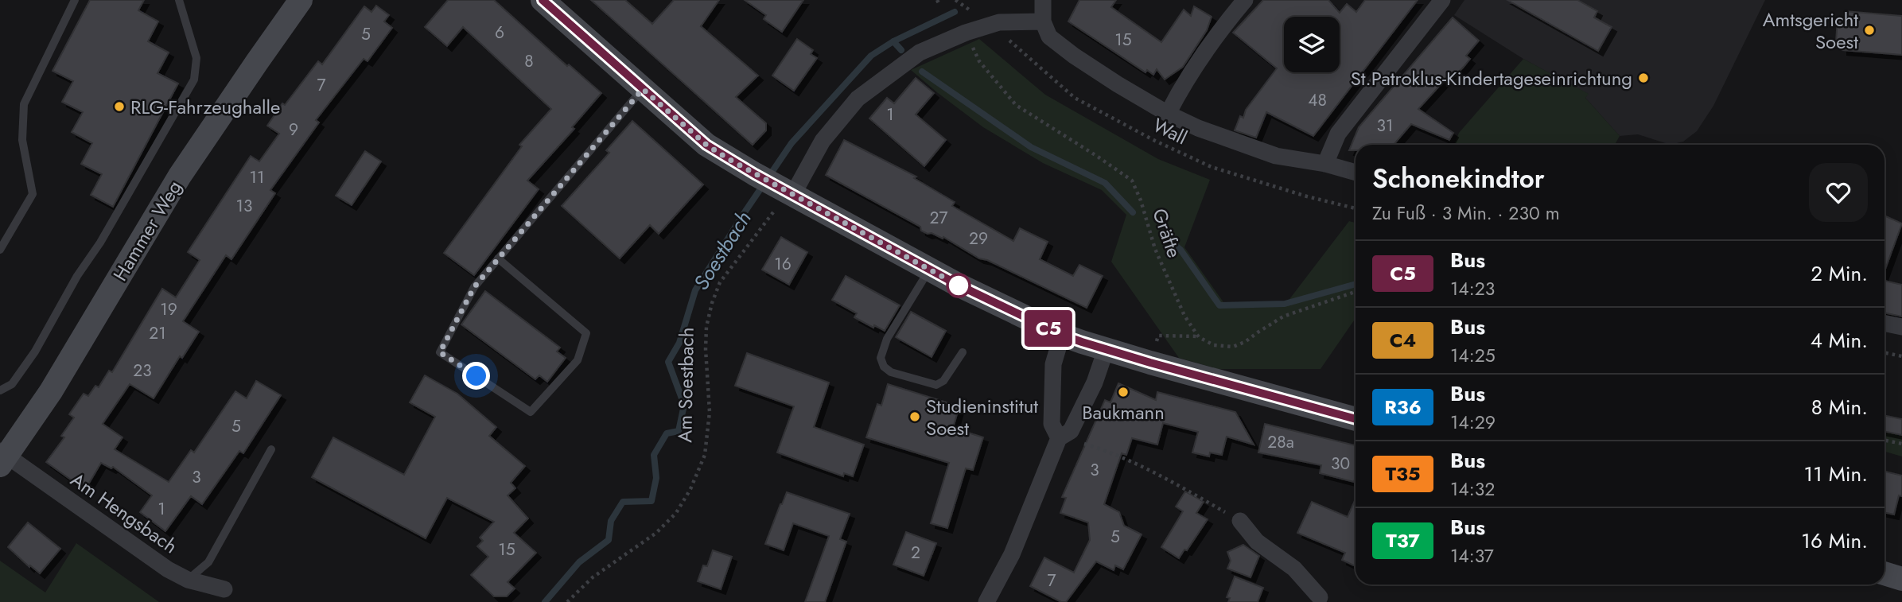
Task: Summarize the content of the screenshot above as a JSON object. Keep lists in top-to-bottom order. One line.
{"streets":{"street":["Hammer Weg","Am Hengsbach"],"path":["Wall","Gräfte","Am Soestbach"]},"crossings":[["Hammer Weg","Am Hengsbach"]],"water":["Soestbach"],"places":["Amtsgericht Soest","St.Patroklus-Kindertageseinrichtung","RLG-Fahrzeughalle","Baukmann","Studieninstitut Soest"],"lines":["bus line C5"],"house_numbers":["6","5","15","8","7","48","1","31","9","11","13","27","29","16","19","21","23","5","28a","30","3","3","1","5","15","2","7"],"page":{"on_map":"C5","heading":["Schonekindtor","Zu Fuß · 3 Min. · 230 m"],"list":[{"mark":"C5","name":"Bus","note":"14:23","value":"2 Min."},{"mark":"C4","name":"Bus","note":"14:25","value":"4 Min."},{"mark":"R36","name":"Bus","note":"14:29","value":"8 Min."},{"mark":"T35","name":"Bus","note":"14:32","value":"11 Min."},{"mark":"T37","name":"Bus","note":"14:37","value":"16 Min."}]}}
